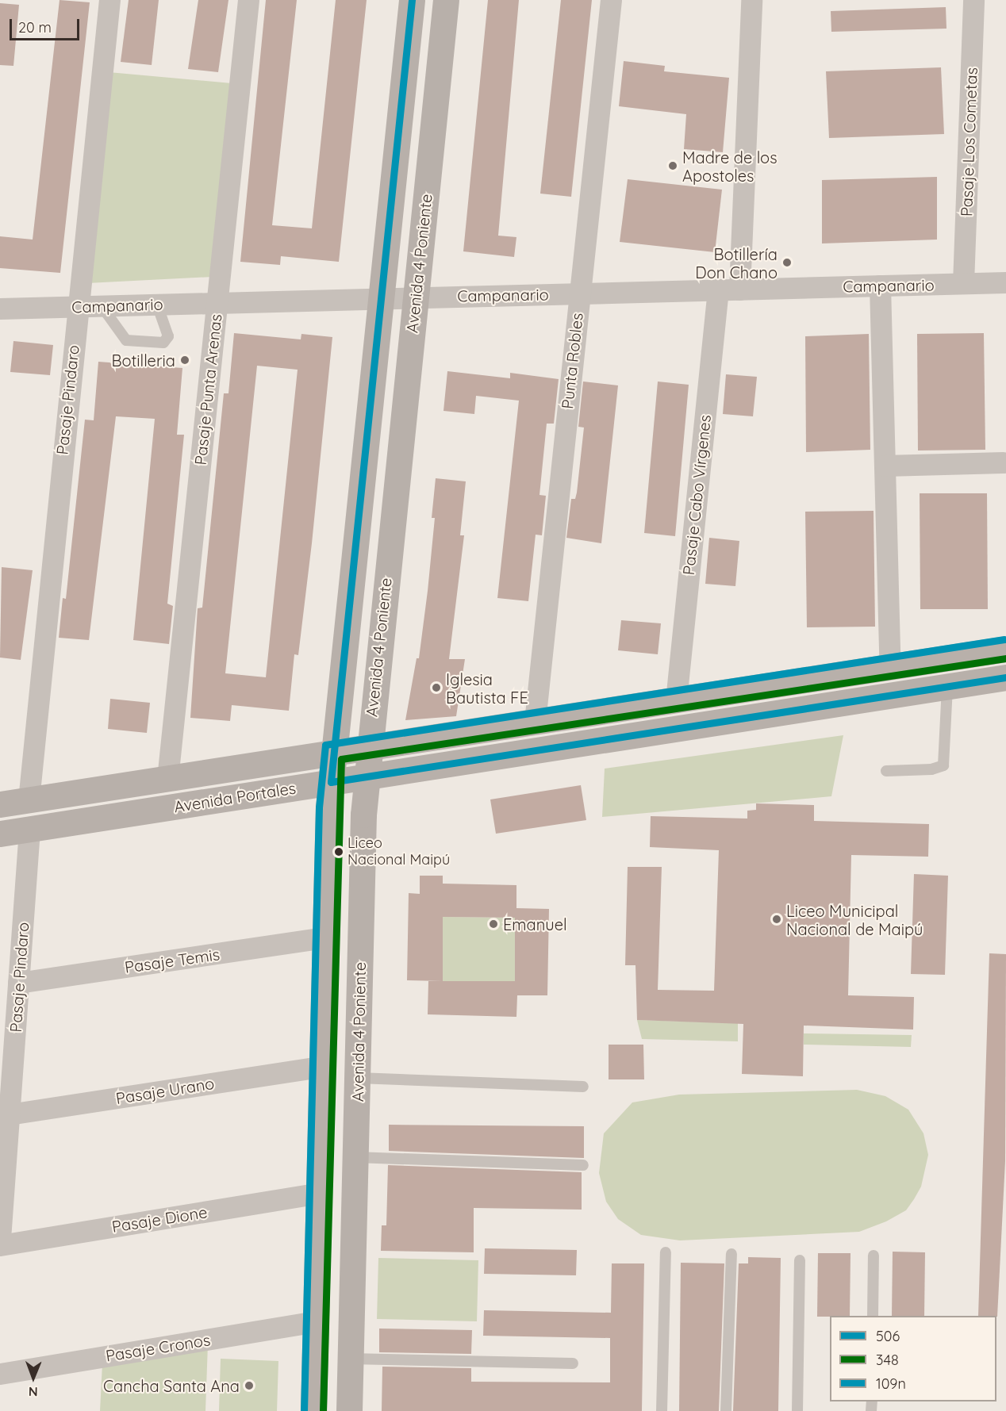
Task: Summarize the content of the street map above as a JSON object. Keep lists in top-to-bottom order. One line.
{"streets":{"street":["Pasaje Los Cometas","Avenida 4 Poniente","Campanario","Punta Robles","Pasaje Punta Arenas","Pasaje Pindaro","Pasaje Cabo Vírgenes","Avenida Portales","Pasaje Temis","Pasaje Urano","Pasaje Dione","Pasaje Cronos"]},"crossings":[["Pasaje Los Cometas","Campanario"],["Avenida 4 Poniente","Campanario"],["Avenida 4 Poniente","Avenida Portales"],["Campanario","Punta Robles"],["Campanario","Pasaje Punta Arenas"],["Campanario","Pasaje Pindaro"],["Campanario","Pasaje Cabo Vírgenes"],["Punta Robles","Avenida Portales"],["Pasaje Punta Arenas","Avenida Portales"],["Pasaje Pindaro","Avenida Portales"],["Pasaje Pindaro","Pasaje Temis"],["Pasaje Pindaro","Pasaje Urano"],["Pasaje Cabo Vírgenes","Avenida Portales"]],"places":["Madre de los Apostoles","Botillería Don Chano","Botilleria","Iglesia Bautista FE","Liceo Nacional Maipú","Liceo Municipal Nacional de Maipú","Emanuel","Cancha Santa Ana"],"lines":["transit line 506","transit line 109n","transit line 348"],"legend":["506","348","109n"],"scale_bar":"20 m","north":"bottom"}
